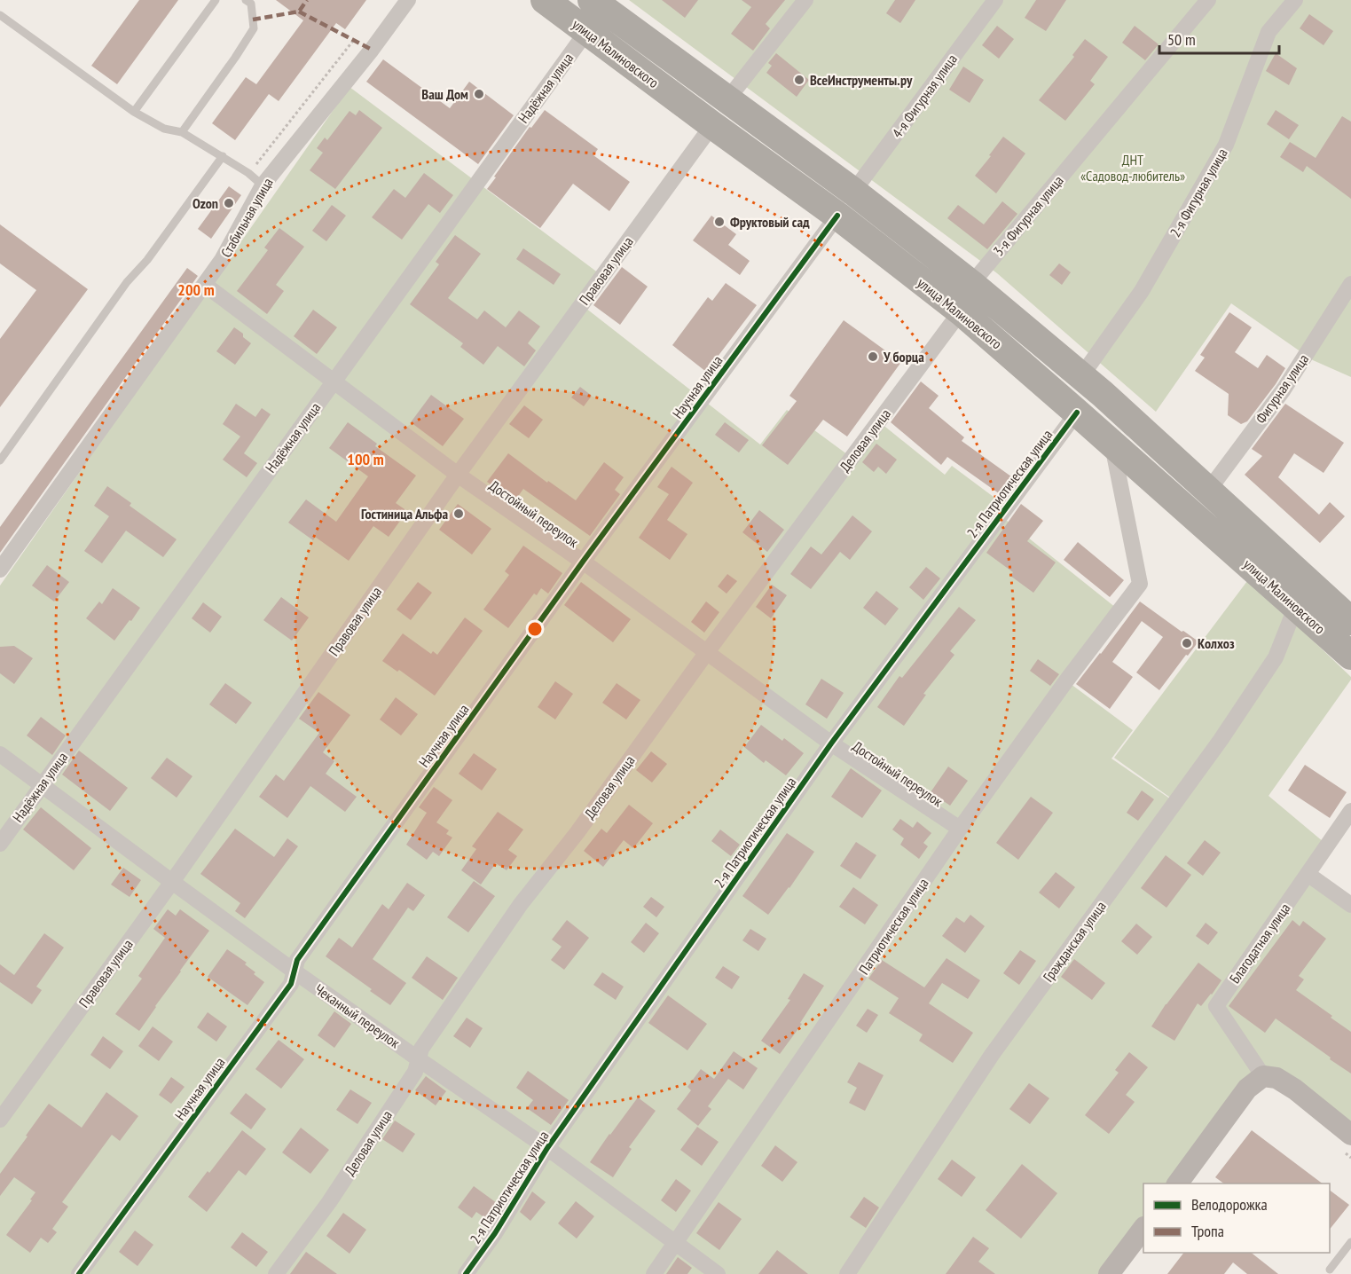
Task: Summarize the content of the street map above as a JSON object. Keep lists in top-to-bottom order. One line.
{"streets":{"highway":["улица Малиновского"],"street":["Надёжная улица","4-я Фигурная улица","2-я Фигурная улица","3-я Фигурная улица","Стабильная улица","Правовая улица","Научная улица","Фигурная улица","Деловая улица","2-я Патриотическая улица","Достойный переулок","Патриотическая улица","Гражданская улица","Благодатная улица","Чеканный переулок"]},"crossings":[["улица Малиновского","Надёжная улица"],["улица Малиновского","4-я Фигурная улица"],["улица Малиновского","2-я Фигурная улица"],["улица Малиновского","3-я Фигурная улица"],["улица Малиновского","Правовая улица"],["улица Малиновского","Научная улица"],["улица Малиновского","Фигурная улица"],["улица Малиновского","Деловая улица"],["улица Малиновского","2-я Патриотическая улица"],["улица Малиновского","Патриотическая улица"],["улица Малиновского","Гражданская улица"],["Надёжная улица","Достойный переулок"],["Надёжная улица","Чеканный переулок"],["Стабильная улица","Достойный переулок"],["Правовая улица","Достойный переулок"],["Правовая улица","Чеканный переулок"],["Научная улица","Достойный переулок"],["Научная улица","Чеканный переулок"],["Деловая улица","Достойный переулок"],["Деловая улица","Чеканный переулок"],["2-я Патриотическая улица","Достойный переулок"],["2-я Патриотическая улица","Чеканный переулок"],["Достойный переулок","Патриотическая улица"],["Патриотическая улица","Чеканный переулок"]],"parks":["ДНТ «Садовод-любитель»"],"places":["ВсеИнструменты.ру","Ваш Дом","Ozon","Фруктовый сад","У борца","Гостиница Альфа","Колхоз"],"legend":["Велодорожка","Тропа"],"scale_bar":"50 m","rings":["200 m","100 m"]}
